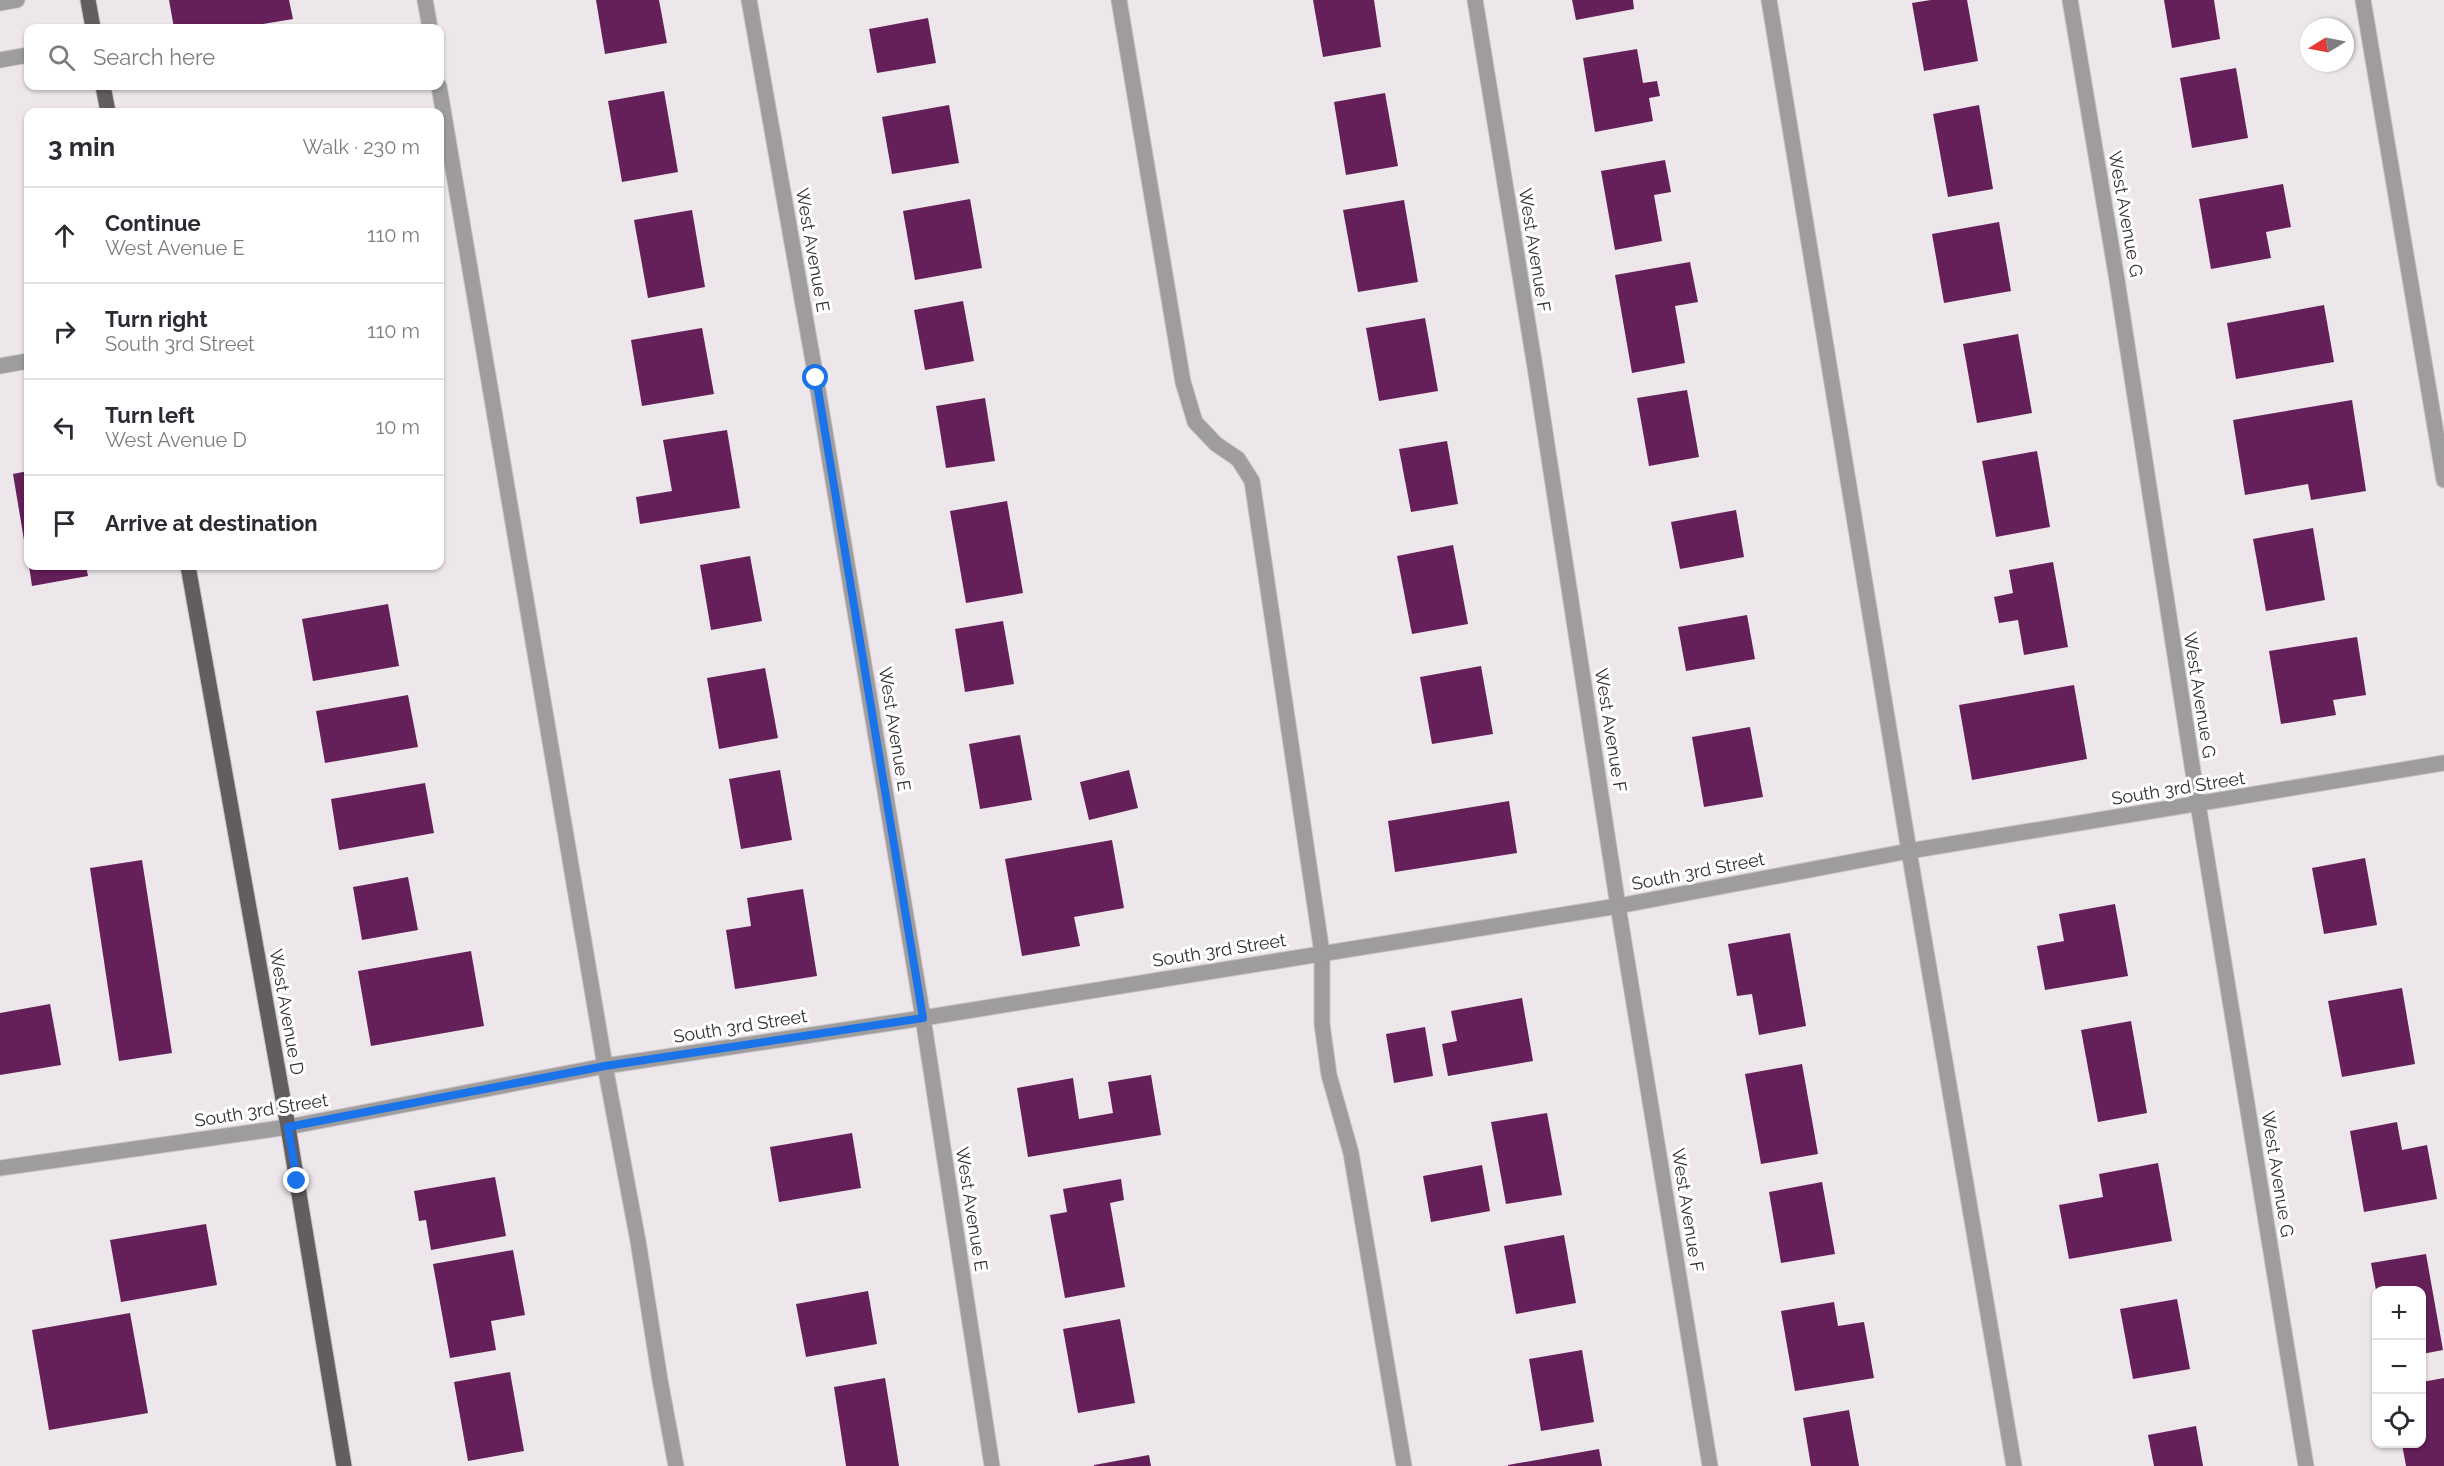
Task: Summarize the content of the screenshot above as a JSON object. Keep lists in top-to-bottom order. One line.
{"streets":{"main road":["West Avenue D"],"street":["West Avenue G","West Avenue E","West Avenue F","South 3rd Street"]},"crossings":[["West Avenue G","South 3rd Street"],["West Avenue E","South 3rd Street"],["West Avenue F","South 3rd Street"],["South 3rd Street","West Avenue D"]],"north":"left","page":{"search":"Search here","heading":["3 min","Walk · 230 m"],"list":[["Continue","West Avenue E","110 m"],["Turn right","South 3rd Street","110 m"],["Turn left","West Avenue D","10 m"],"Arrive at destination"],"map_buttons":["+","−"]}}
